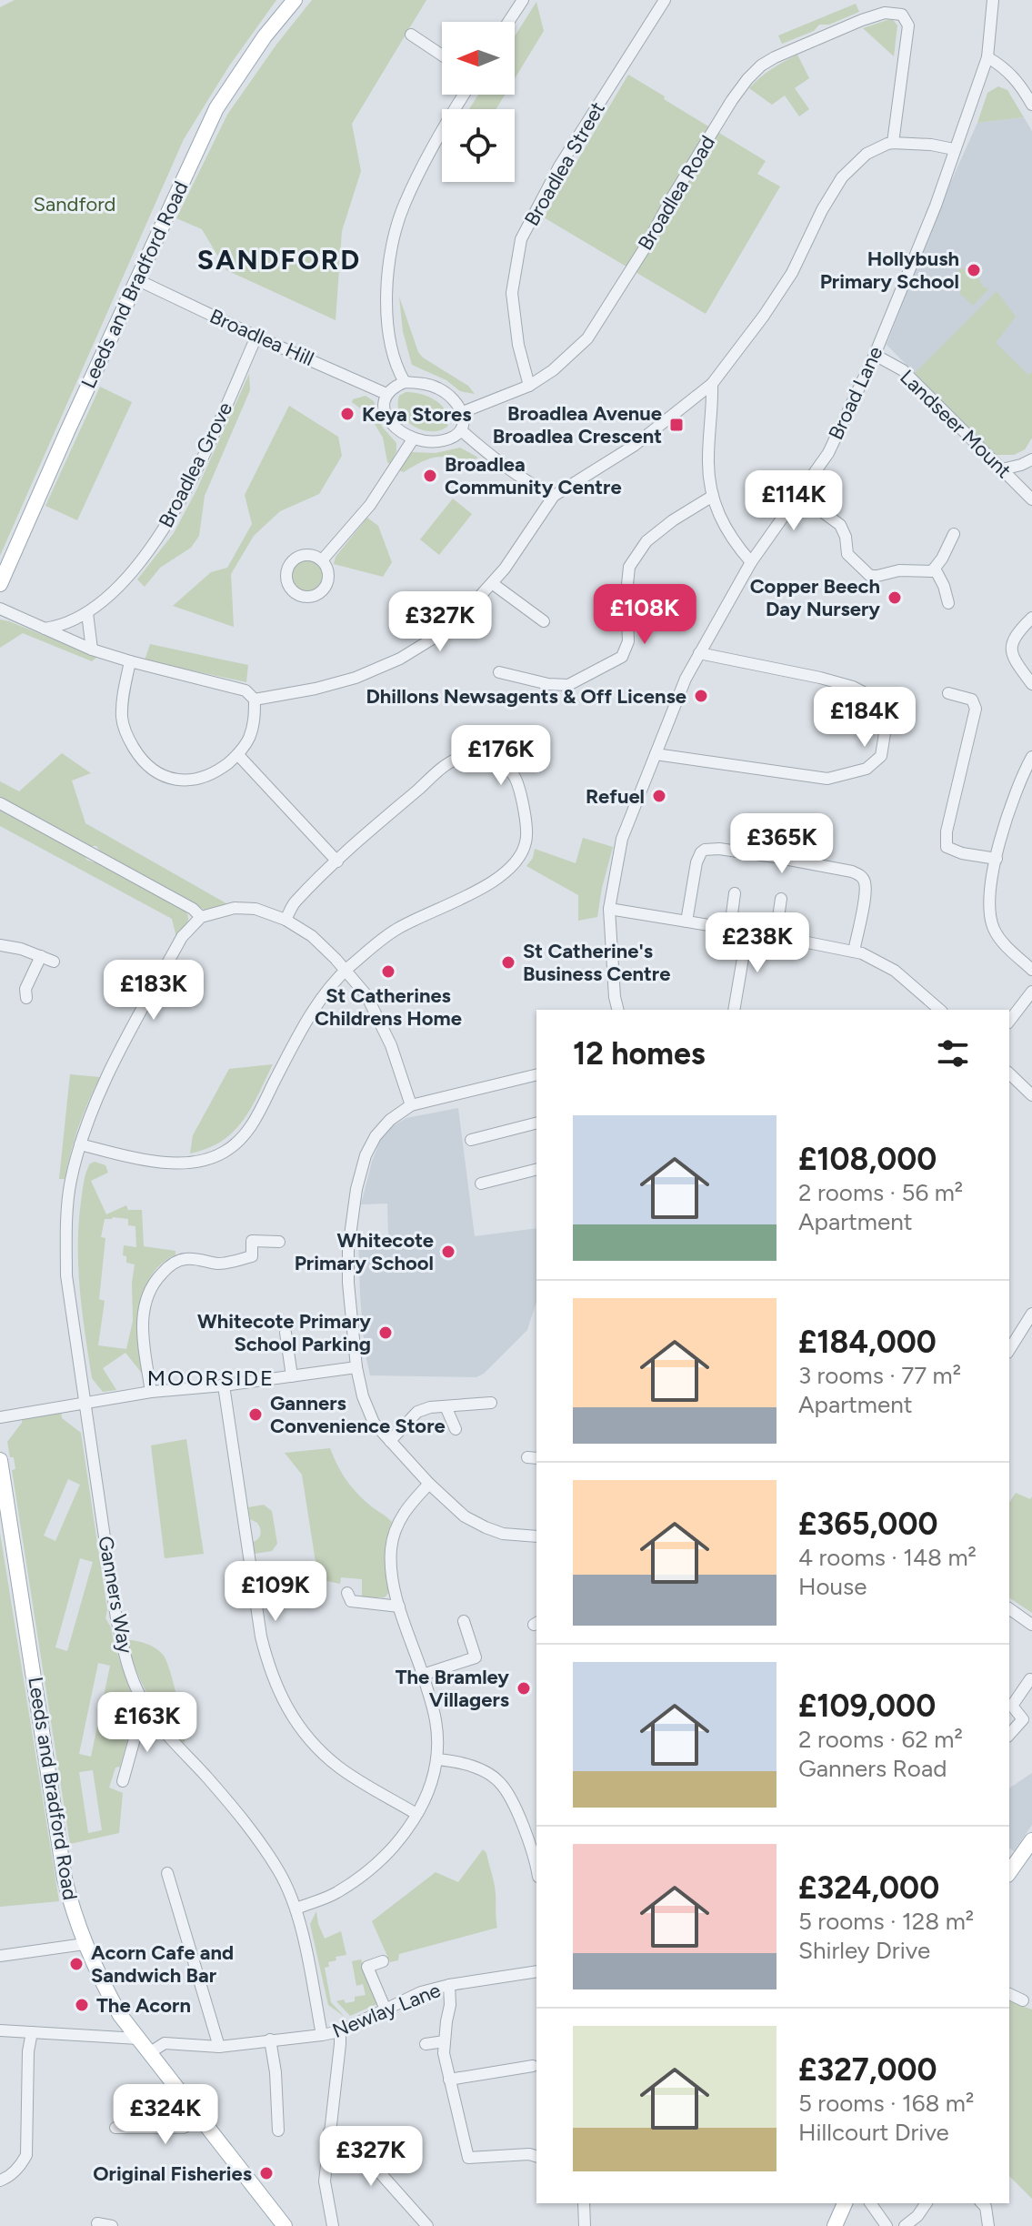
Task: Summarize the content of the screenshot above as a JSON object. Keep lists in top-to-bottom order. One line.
{"streets":{"main road":["Leeds and Bradford Road"],"street":["Broadlea Street","Broadlea Road","Broadlea Hill","Broad Lane","Landseer Mount","Broadlea Grove","Ganners Way","Newlay Lane"]},"crossings":[["Broadlea Street","Broadlea Road"],["Broadlea Road","Broadlea Hill"],["Leeds and Bradford Road","Broadlea Hill"],["Leeds and Bradford Road","Newlay Lane"],["Broadlea Hill","Broadlea Grove"],["Broad Lane","Landseer Mount"],["Ganners Way","Newlay Lane"]],"districts":["SANDFORD","MOORSIDE"],"parks":["Sandford"],"places":{"other":["Hollybush Primary School","Keya Stores","Broadlea Community Centre","Copper Beech Day Nursery","Dhillons Newsagents & Off License","Refuel","St Catherine's Business Centre","St Catherines Childrens Home","Whitecote Primary School","Whitecote Primary School Parking","Ganners Convenience Store","The Bramley Villagers","Acorn Cafe and Sandwich Bar","The Acorn","Original Fisheries"],"transit":["Broadlea Avenue Broadlea Crescent"]},"north":"left","page":{"price":["£114K","£108K","£327K","£184K","£176K","£365K","£238K","£183K","£109K","£163K","£324K","£327K"],"heading":"12 homes","list":[{"name":"£108,000","note":"2 rooms · 56 m² · Apartment"},{"name":"£184,000","note":"3 rooms · 77 m² · Apartment"},{"name":"£365,000","note":"4 rooms · 148 m² · House"},{"name":"£109,000","note":"2 rooms · 62 m² · Ganners Road"},{"name":"£324,000","note":"5 rooms · 128 m² · Shirley Drive"},{"name":"£327,000","note":"5 rooms · 168 m² · Hillcourt Drive"}]}}
